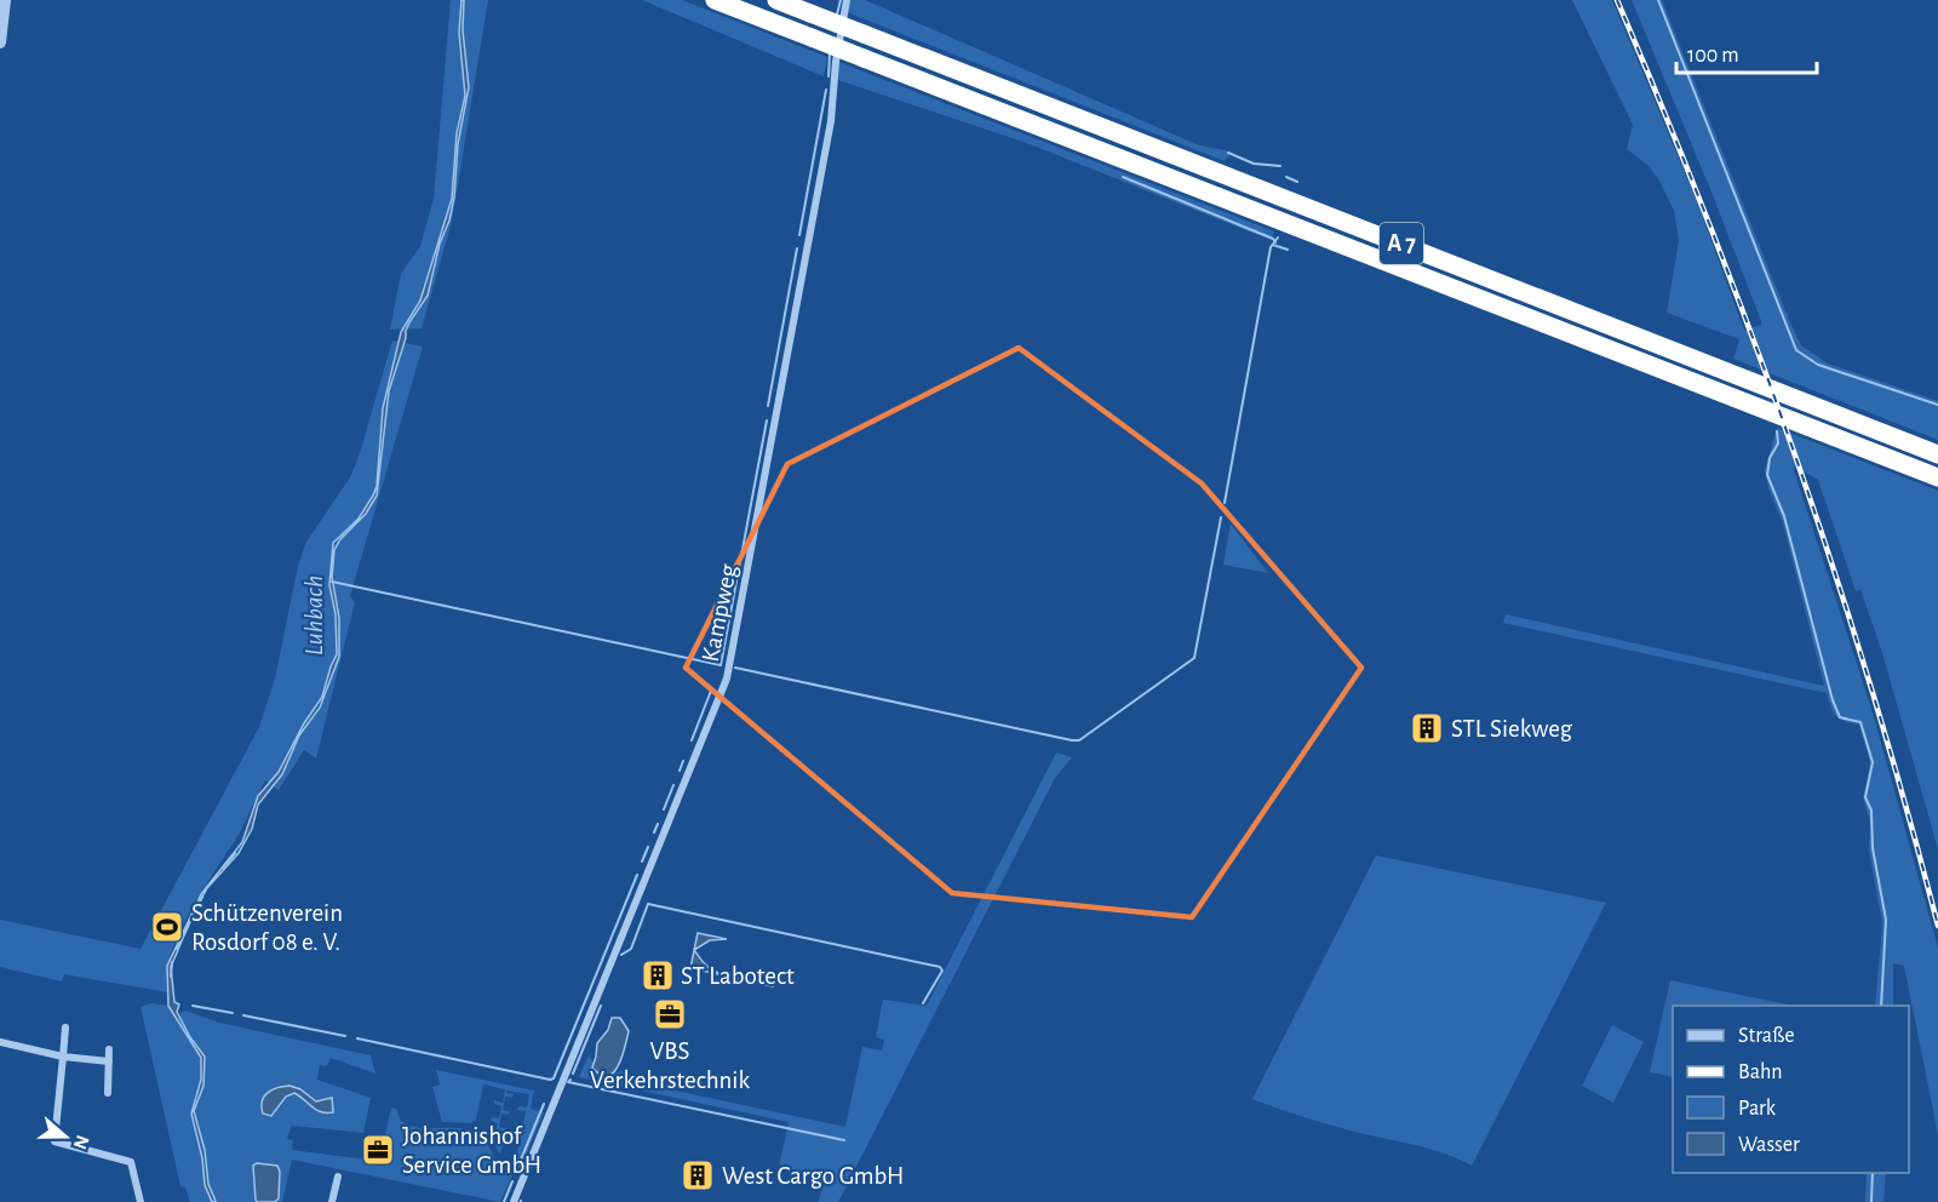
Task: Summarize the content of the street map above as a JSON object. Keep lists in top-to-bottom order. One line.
{"streets":{"highway":["A 7"],"street":["Kampweg"]},"water":["Luhbach"],"places":{"building":["STL Siekweg","ST Labotect","West Cargo GmbH"],"sports":["Schützenverein Rosdorf 08 e. V."],"office":["VBS Verkehrstechnik","Johannishof Service GmbH"]},"legend":["Straße","Bahn","Park","Wasser"],"scale_bar":"100 m","north":"right"}
